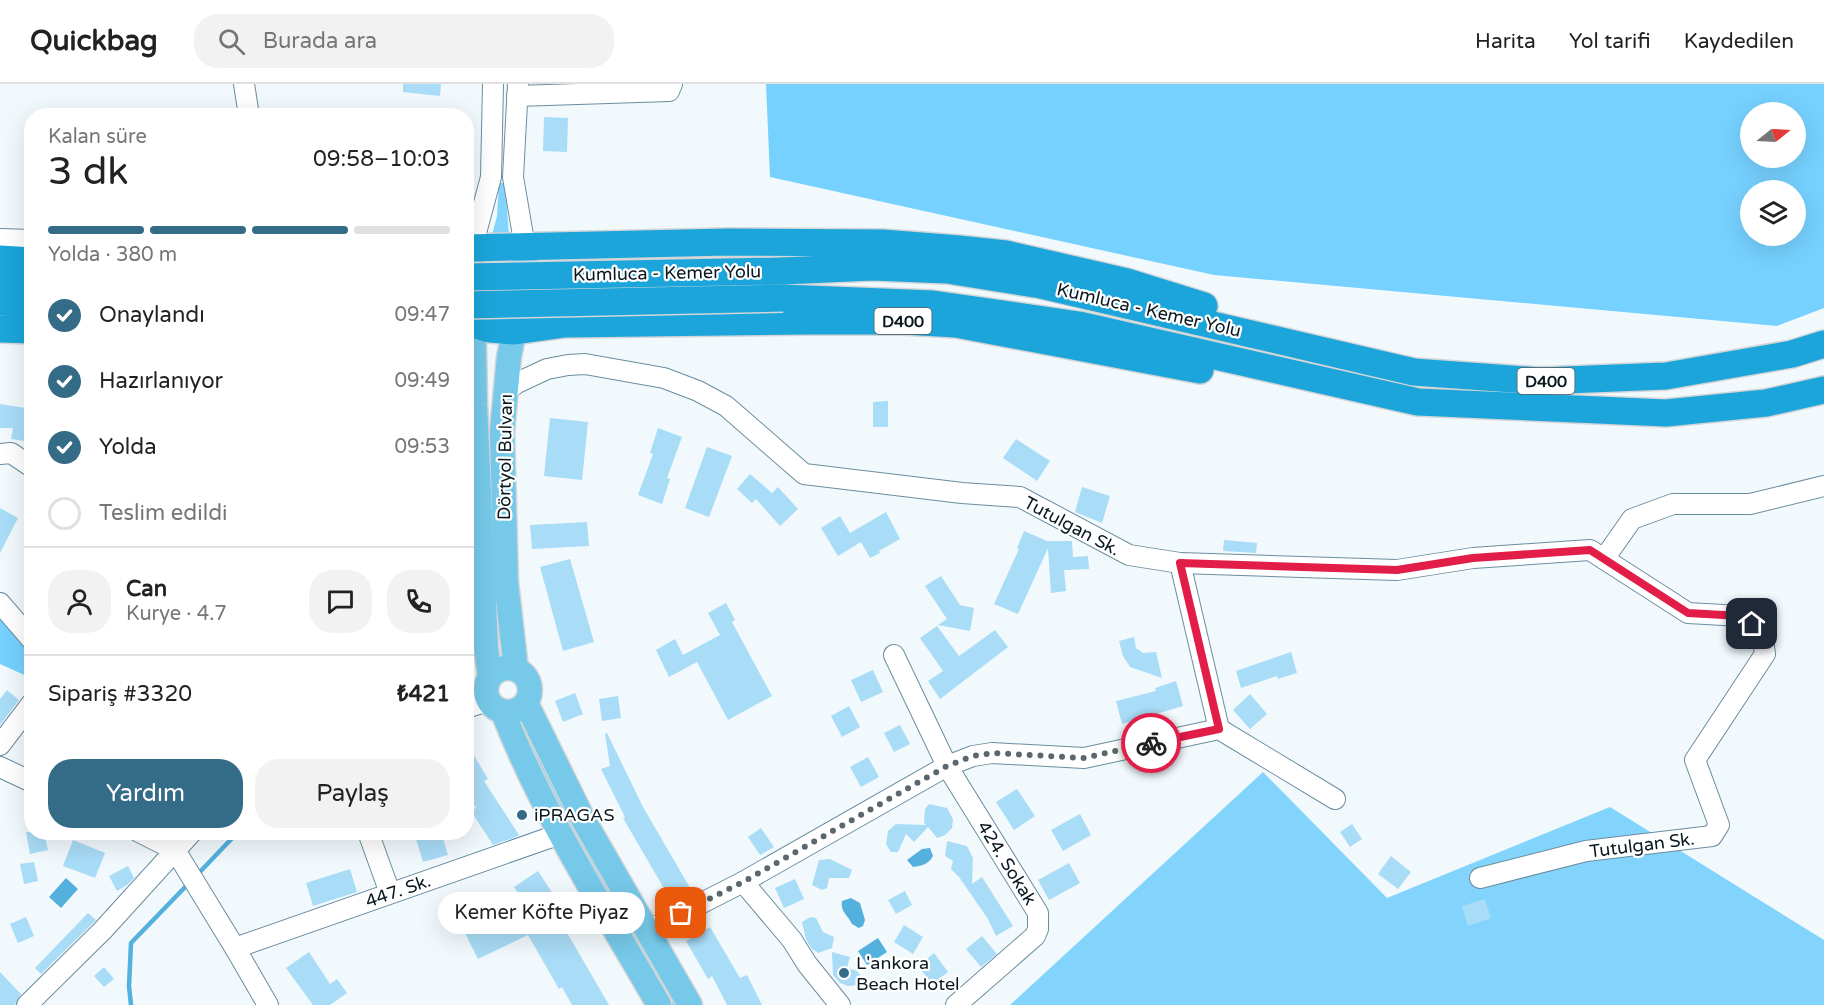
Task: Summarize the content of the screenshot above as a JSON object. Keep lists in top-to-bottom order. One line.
{"streets":{"highway":["Kumluca - Kemer Yolu","D400"],"main road":["Dörtyol Bulvarı"],"street":["Tutulgan Sk.","424. Sokak","447. Sk."]},"crossings":[["Kumluca - Kemer Yolu","Dörtyol Bulvarı"],["Dörtyol Bulvarı","Tutulgan Sk."]],"places":["iPRAGAS","Kemer Köfte Piyaz","L'ankora Beach Hotel"],"north":"right","page":{"header":"Quickbag","search":"Burada ara","nav":["Harita","Yol tarifi","Kaydedilen"],"heading":["3 dk","Kalan süre","09:58–10:03"],"panel":["Can","Kurye · 4.7","Sipariş #3320","₺421"],"bar":"Yolda · 380 m","list":[["Onaylandı","09:47"],["Hazırlanıyor","09:49"],["Yolda","09:53"],"Teslim edildi"],"buttons":["Yardım","Paylaş"],"bubble":"Kemer Köfte Piyaz"}}
